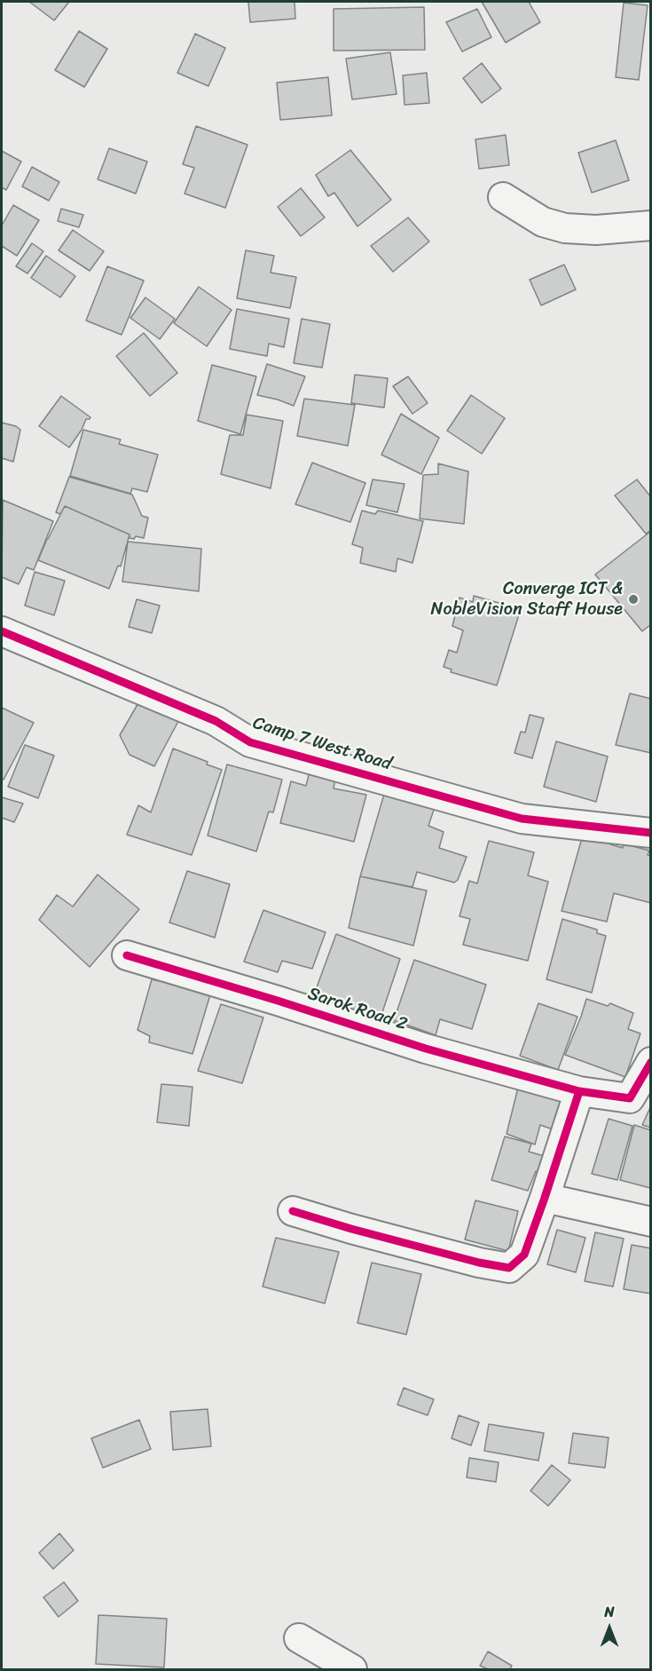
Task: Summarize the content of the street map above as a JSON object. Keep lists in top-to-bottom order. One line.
{"streets":{"street":["Camp 7 West Road","Sarok Road 2"]},"places":["Converge ICT & NobleVision Staff House"],"north":"top"}
